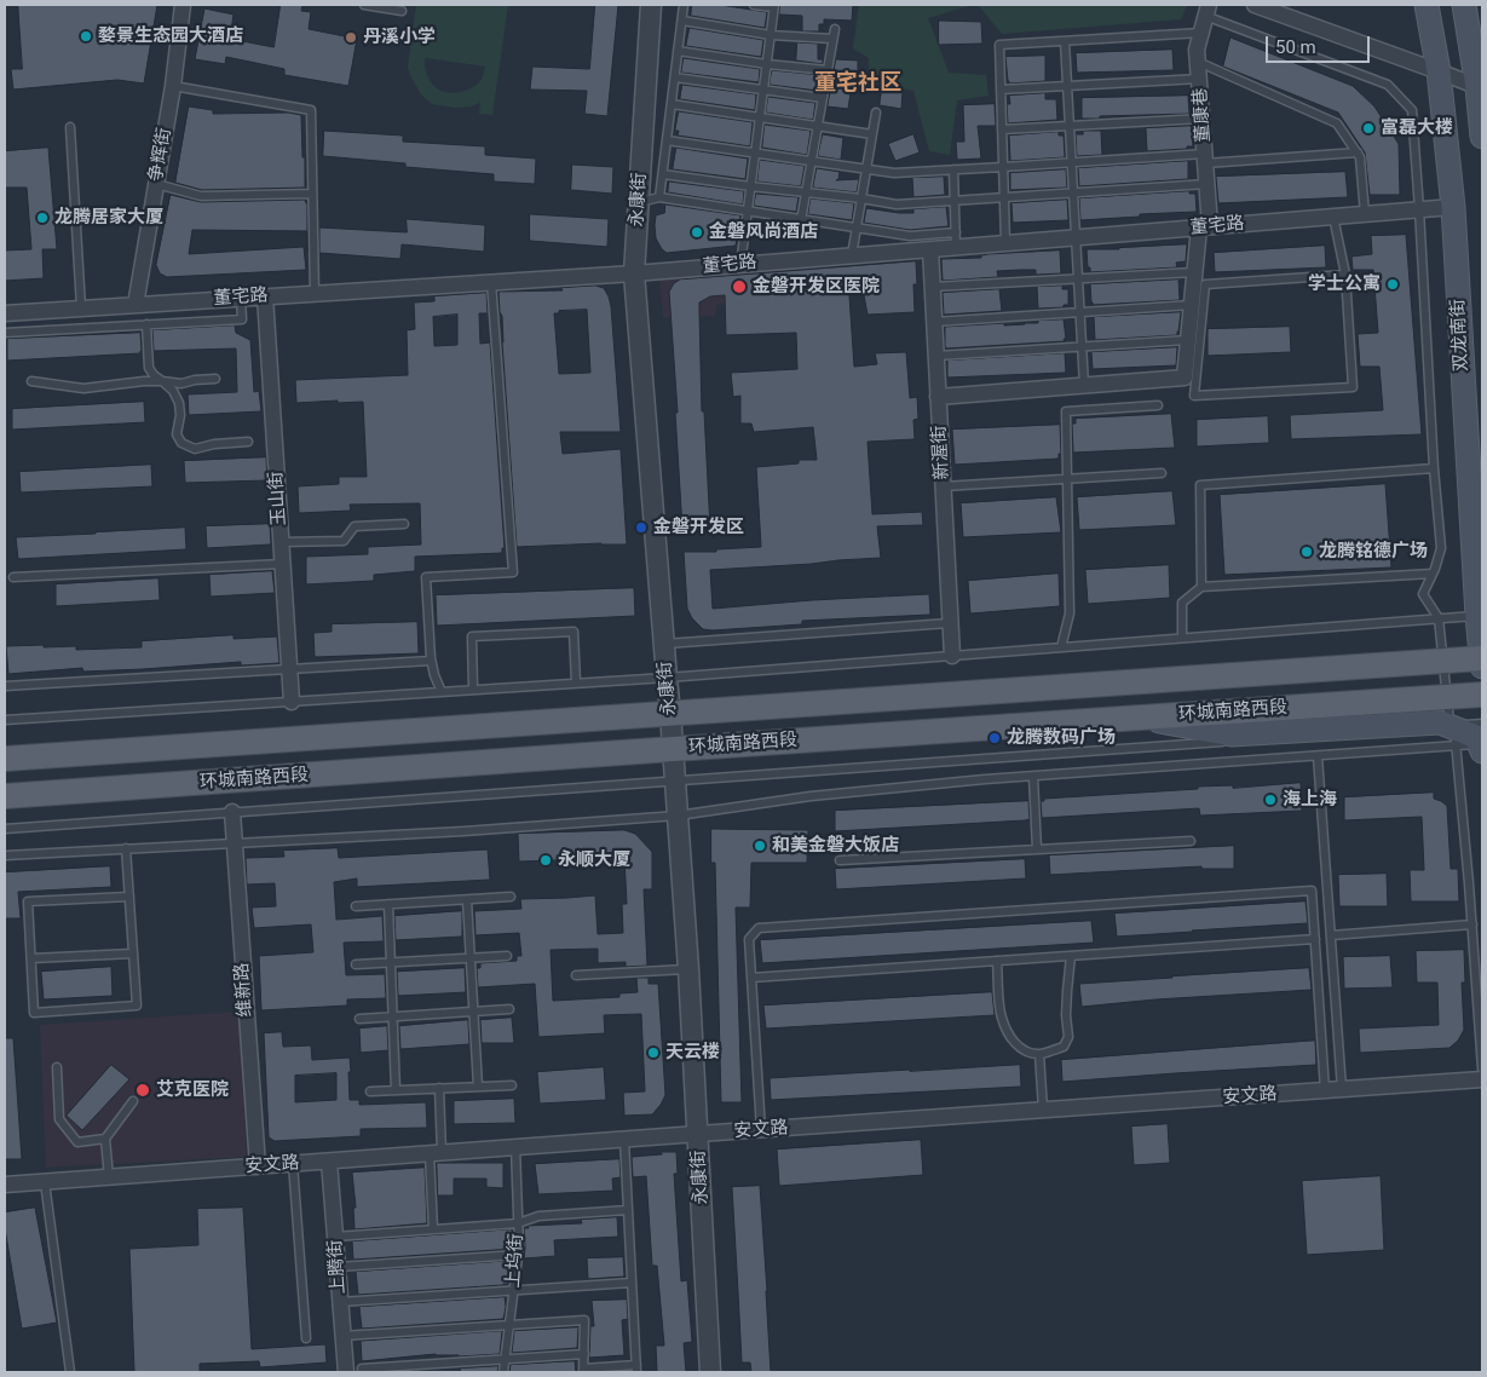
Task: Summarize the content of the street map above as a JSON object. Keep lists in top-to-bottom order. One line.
{"streets":{"main road":["双龙南街","环城南路西段"],"street":["董康巷","争辉街","永康街","董宅路","新渥街","玉山街","维新路","安文路","上腾街"],"lane":["上坞街"]},"crossings":[["董康巷","董宅路"],["争辉街","董宅路"],["永康街","董宅路"],["永康街","环城南路西段"],["永康街","安文路"],["董宅路","双龙南街"],["董宅路","新渥街"],["董宅路","玉山街"],["双龙南街","环城南路西段"],["维新路","安文路"],["安文路","上坞街"],["安文路","上腾街"]],"districts":["董宅社区"],"places":["婺景生态园大酒店","丹溪小学","富磊大楼","龙腾居家大厦","金磐风尚酒店","学士公寓","金磐开发区医院","金磐开发区","龙腾铭德广场","龙腾数码广场","海上海","和美金磐大饭店","永顺大厦","天云楼","艾克医院"],"scale_bar":"50 m"}
